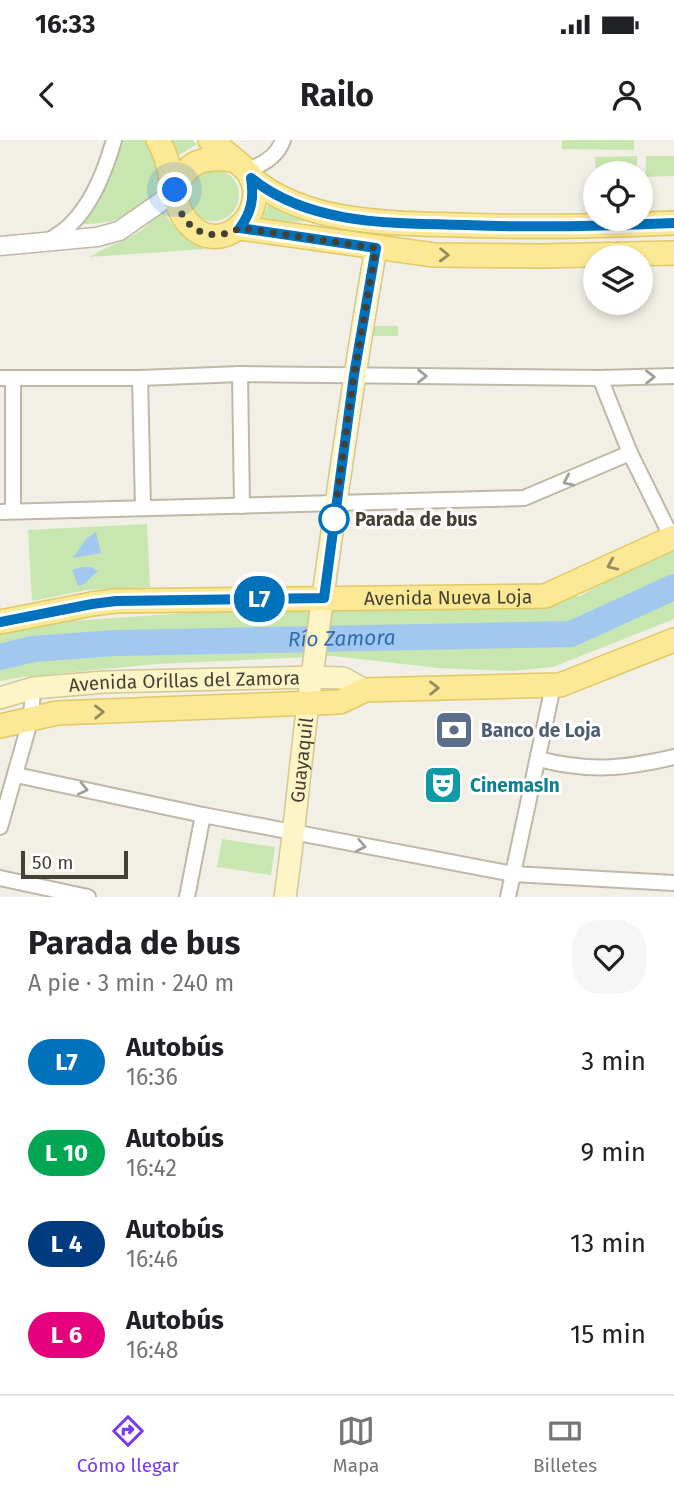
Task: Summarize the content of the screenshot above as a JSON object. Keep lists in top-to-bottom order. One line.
{"streets":{"main road":["Avenida Nueva Loja","Avenida Orillas del Zamora","Guayaquil"]},"crossings":[["Avenida Nueva Loja","Guayaquil"],["Avenida Orillas del Zamora","Guayaquil"]],"one_way":["Avenida Nueva Loja"],"water":["Río Zamora"],"places":{"other":["Parada de bus"],"bank":["Banco de Loja"],"theatre":["CinemasIn"]},"lines":["bus line L7"],"scale_bar":"50 m","page":{"status":"16:33","header":"Railo","on_map":"L7","scale":"50 m","heading":["Parada de bus","A pie · 3 min · 240 m"],"list":[{"mark":"L7","name":"Autobús","note":"16:36","value":"3 min"},{"mark":"L 10","name":"Autobús","note":"16:42","value":"9 min"},{"mark":"L 4","name":"Autobús","note":"16:46","value":"13 min"},{"mark":"L 6","name":"Autobús","note":"16:48","value":"15 min"}],"tabs":["Cómo llegar","Mapa","Billetes"]}}
